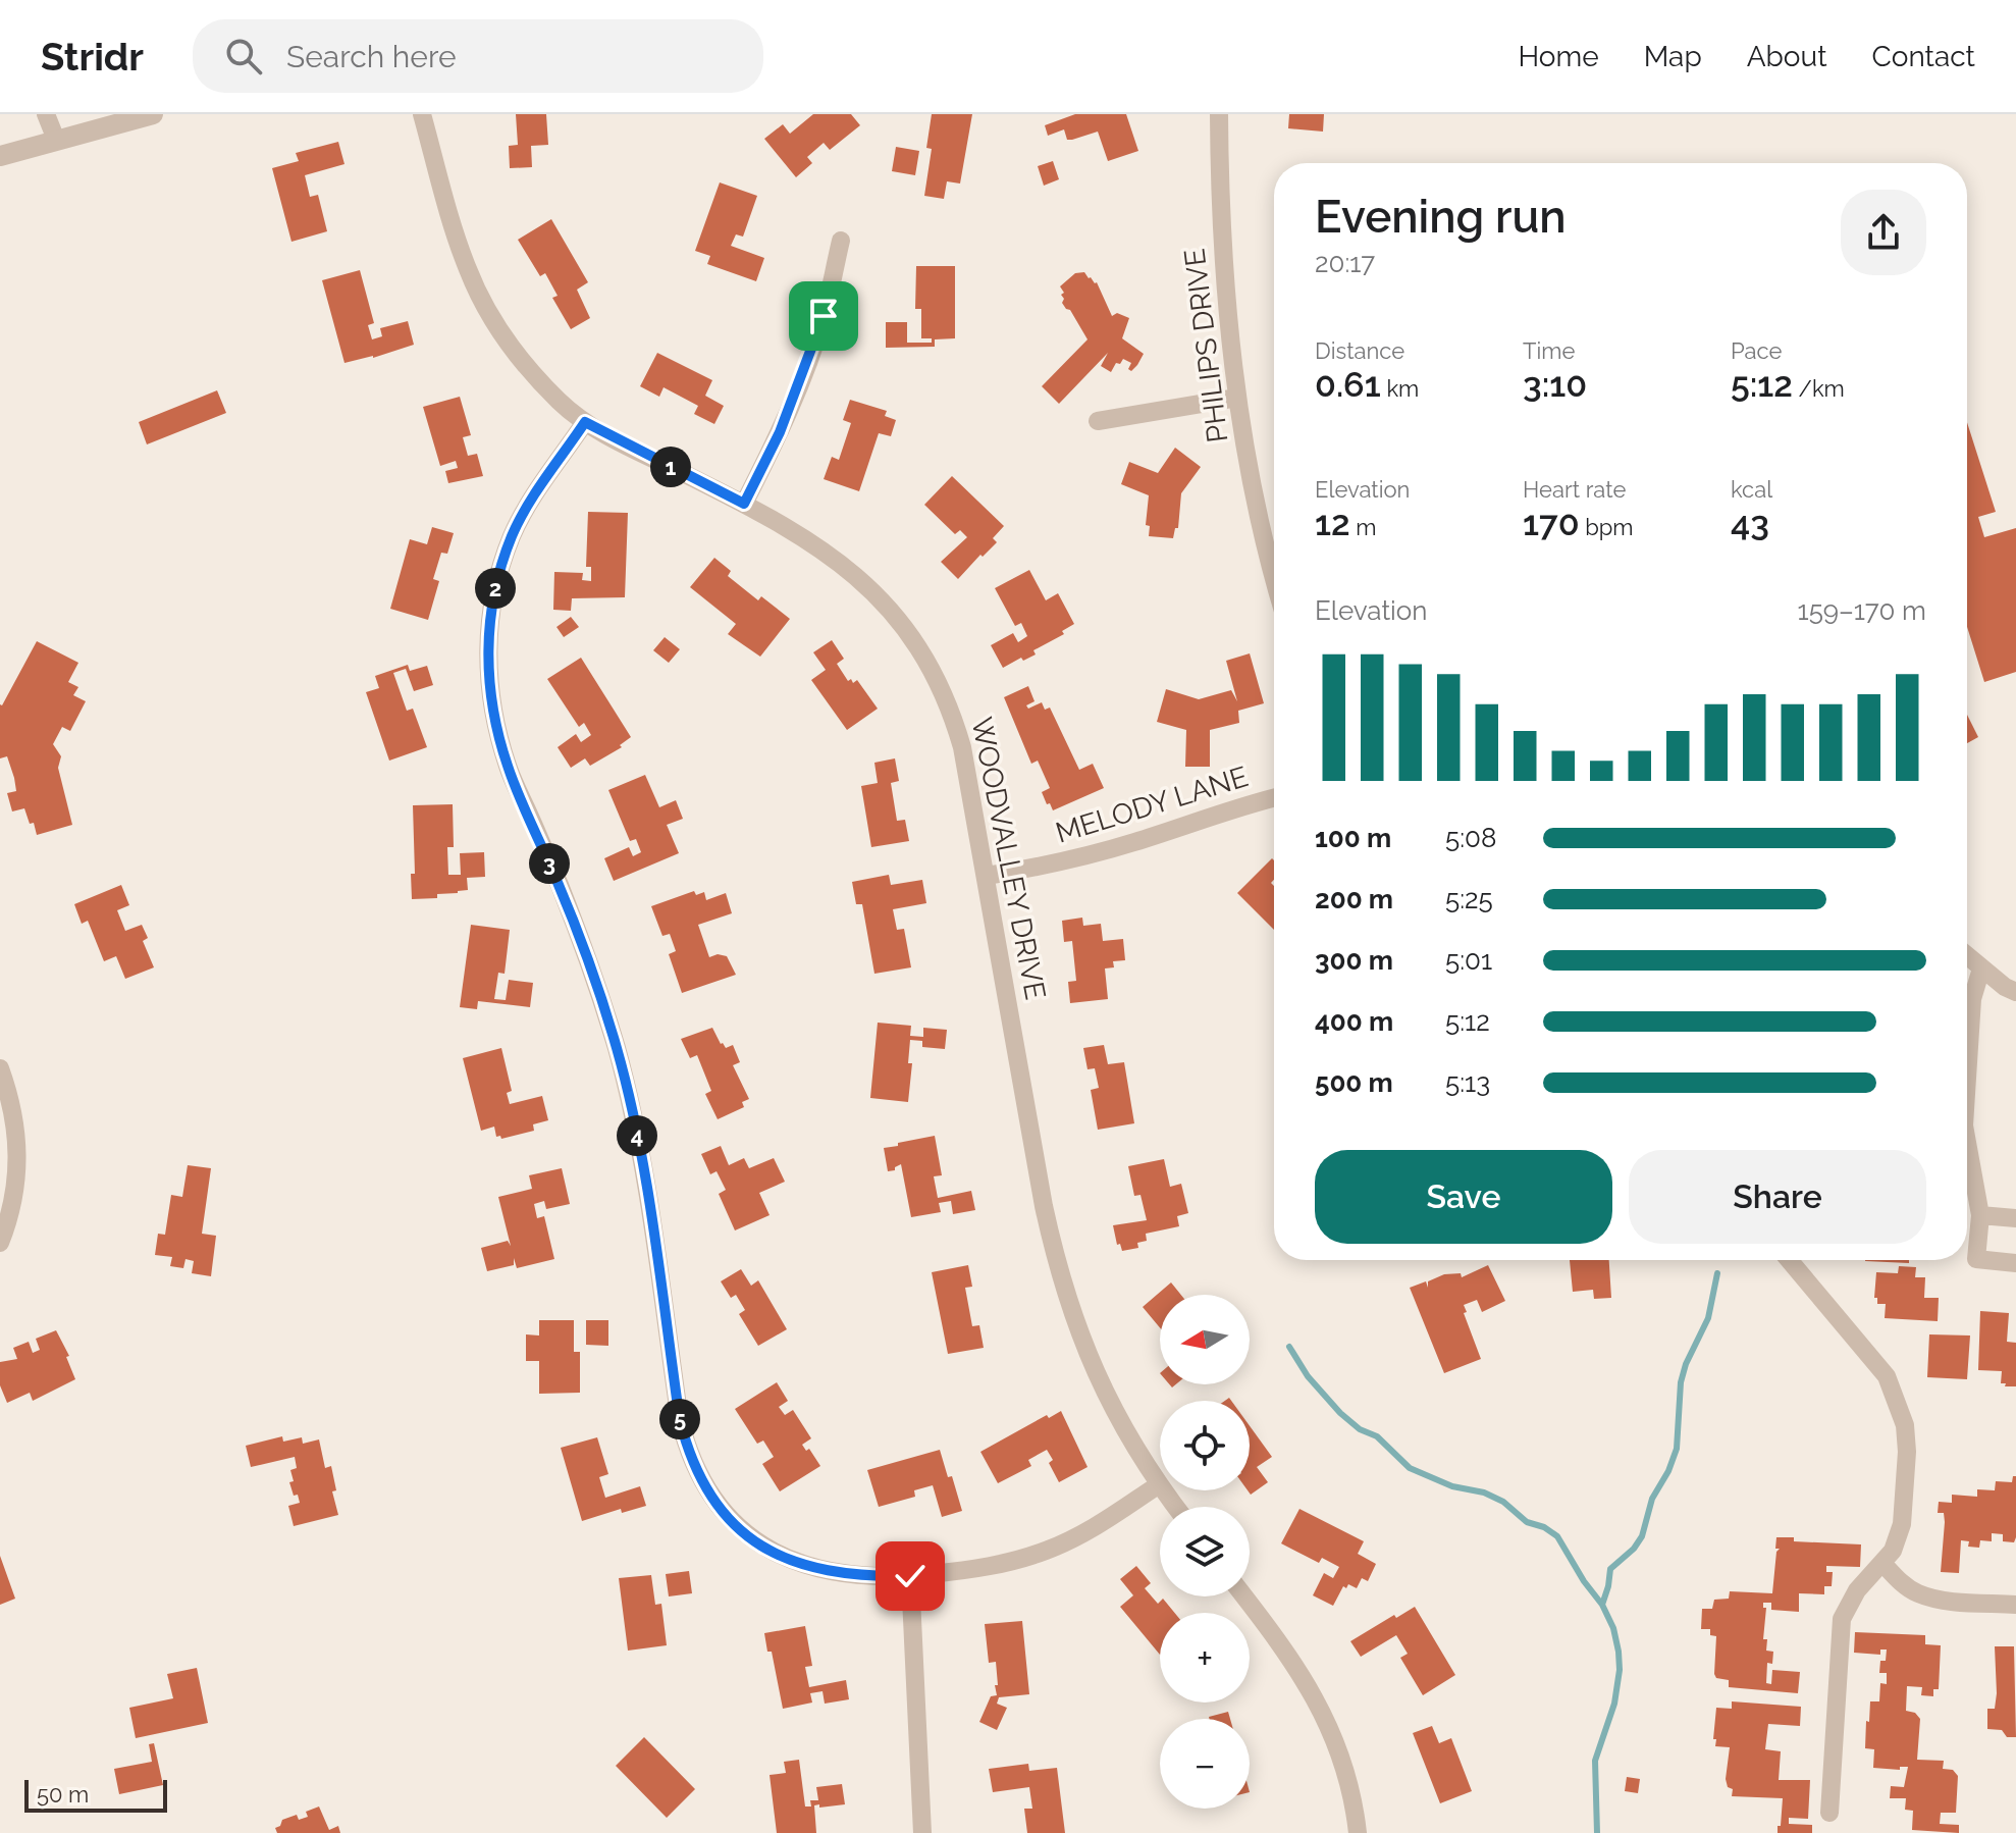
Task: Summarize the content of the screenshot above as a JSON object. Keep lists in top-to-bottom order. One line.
{"streets":{"street":["PHILIPS DRIVE","MELODY LANE","WOODVALLEY DRIVE"]},"crossings":[["MELODY LANE","WOODVALLEY DRIVE"]],"scale_bar":"50 m","north":"left","page":{"header":"Stridr","search":"Search here","nav":["Home","Map","About","Contact"],"heading":["Evening run","20:17"],"stats":[["Distance","0.61 km"],["Time","3:10"],["Pace","5:12 /km"],["Elevation","12 m"],["Heart rate","170 bpm"],["kcal","43"]],"pins":["1","2","3","4","5"],"chart":["Elevation","159–170 m"],"list":[{"name":"100 m","note":"5:08"},{"name":"200 m","note":"5:25"},{"name":"300 m","note":"5:01"},{"name":"400 m","note":"5:12"},{"name":"500 m","note":"5:13"}],"buttons":["Save","Share"],"map_buttons":["+","−"],"scale":"50 m"}}
